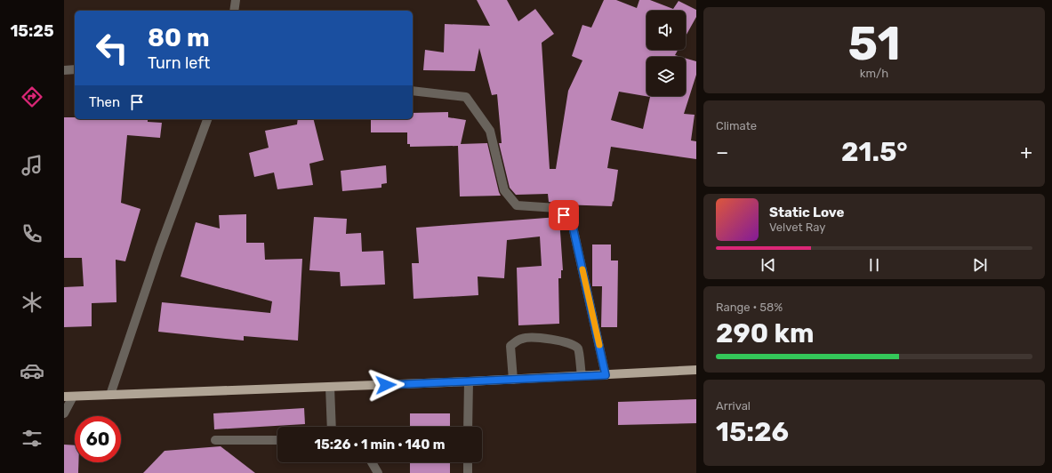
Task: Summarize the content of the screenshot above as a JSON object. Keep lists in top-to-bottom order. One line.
{"page":{"tabs":"15:25","tile":[["51","km/h"],"Climate",["Range · 58%","290 km"],["Arrival","15:26"]],"turn":["80 m","Turn left"],"then":"Then","heat":["−","21.5°","+"],"song":["Static Love","Velvet Ray"],"limit":"60","trip":"15:26 · 1 min · 140 m"}}
